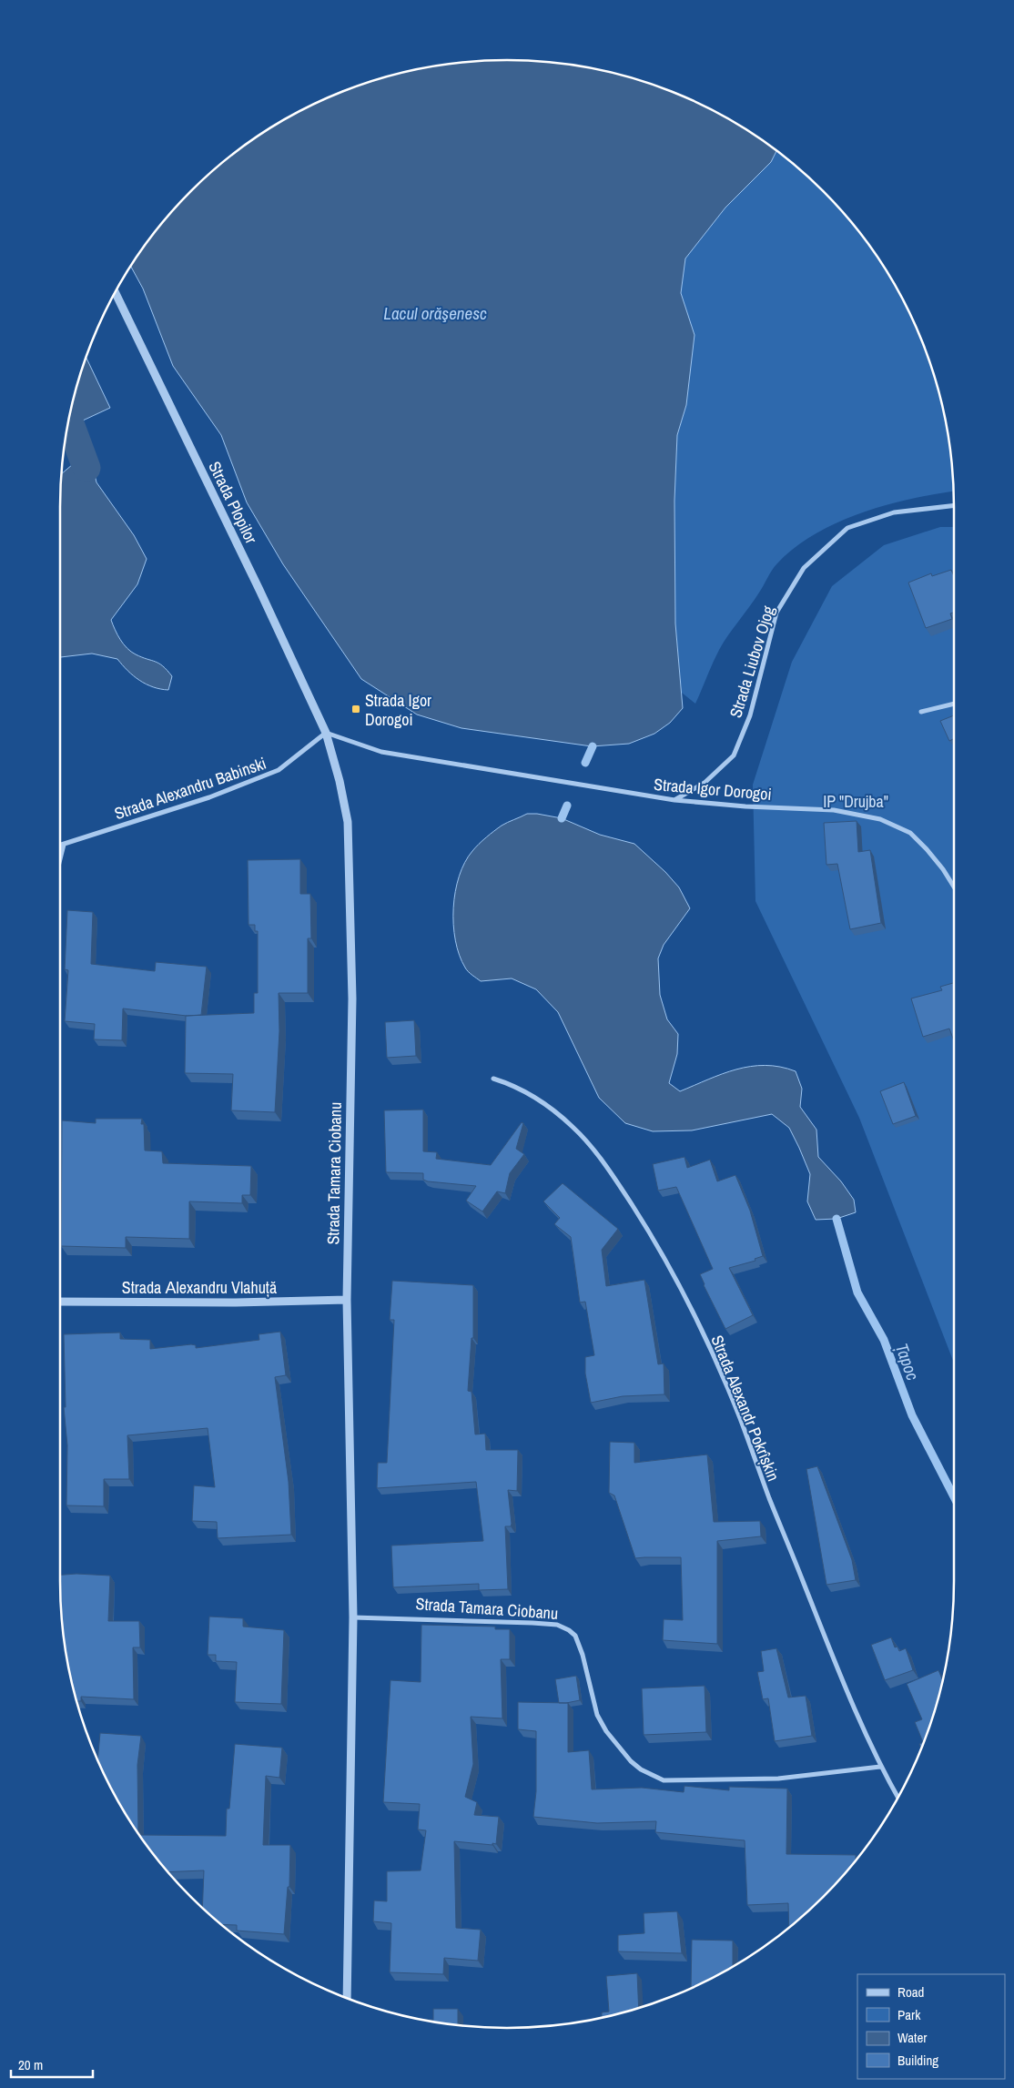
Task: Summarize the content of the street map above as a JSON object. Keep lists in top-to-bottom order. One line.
{"streets":{"street":["Strada Plopilor","Strada Liubov Ojog","Strada Alexandru Babinski","Strada Igor Dorogoi","Strada Tamara Ciobanu","Strada Аlexandru Vlahuță","Strada Alexandr Pokrîșkin"]},"crossings":[["Strada Plopilor","Strada Alexandru Babinski"],["Strada Plopilor","Strada Igor Dorogoi"],["Strada Plopilor","Strada Tamara Ciobanu"],["Strada Liubov Ojog","Strada Igor Dorogoi"],["Strada Alexandru Babinski","Strada Igor Dorogoi"],["Strada Alexandru Babinski","Strada Tamara Ciobanu"],["Strada Igor Dorogoi","Strada Tamara Ciobanu"],["Strada Tamara Ciobanu","Strada Аlexandru Vlahuță"],["Strada Tamara Ciobanu","Strada Alexandr Pokrîșkin"]],"water":["Lacul orăşenesc","Țapoc"],"parks":["IP \"Drujba\""],"places":{"transit":["Strada Igor Dorogoi"]},"legend":["Road","Park","Water","Building"],"scale_bar":"20 m"}
